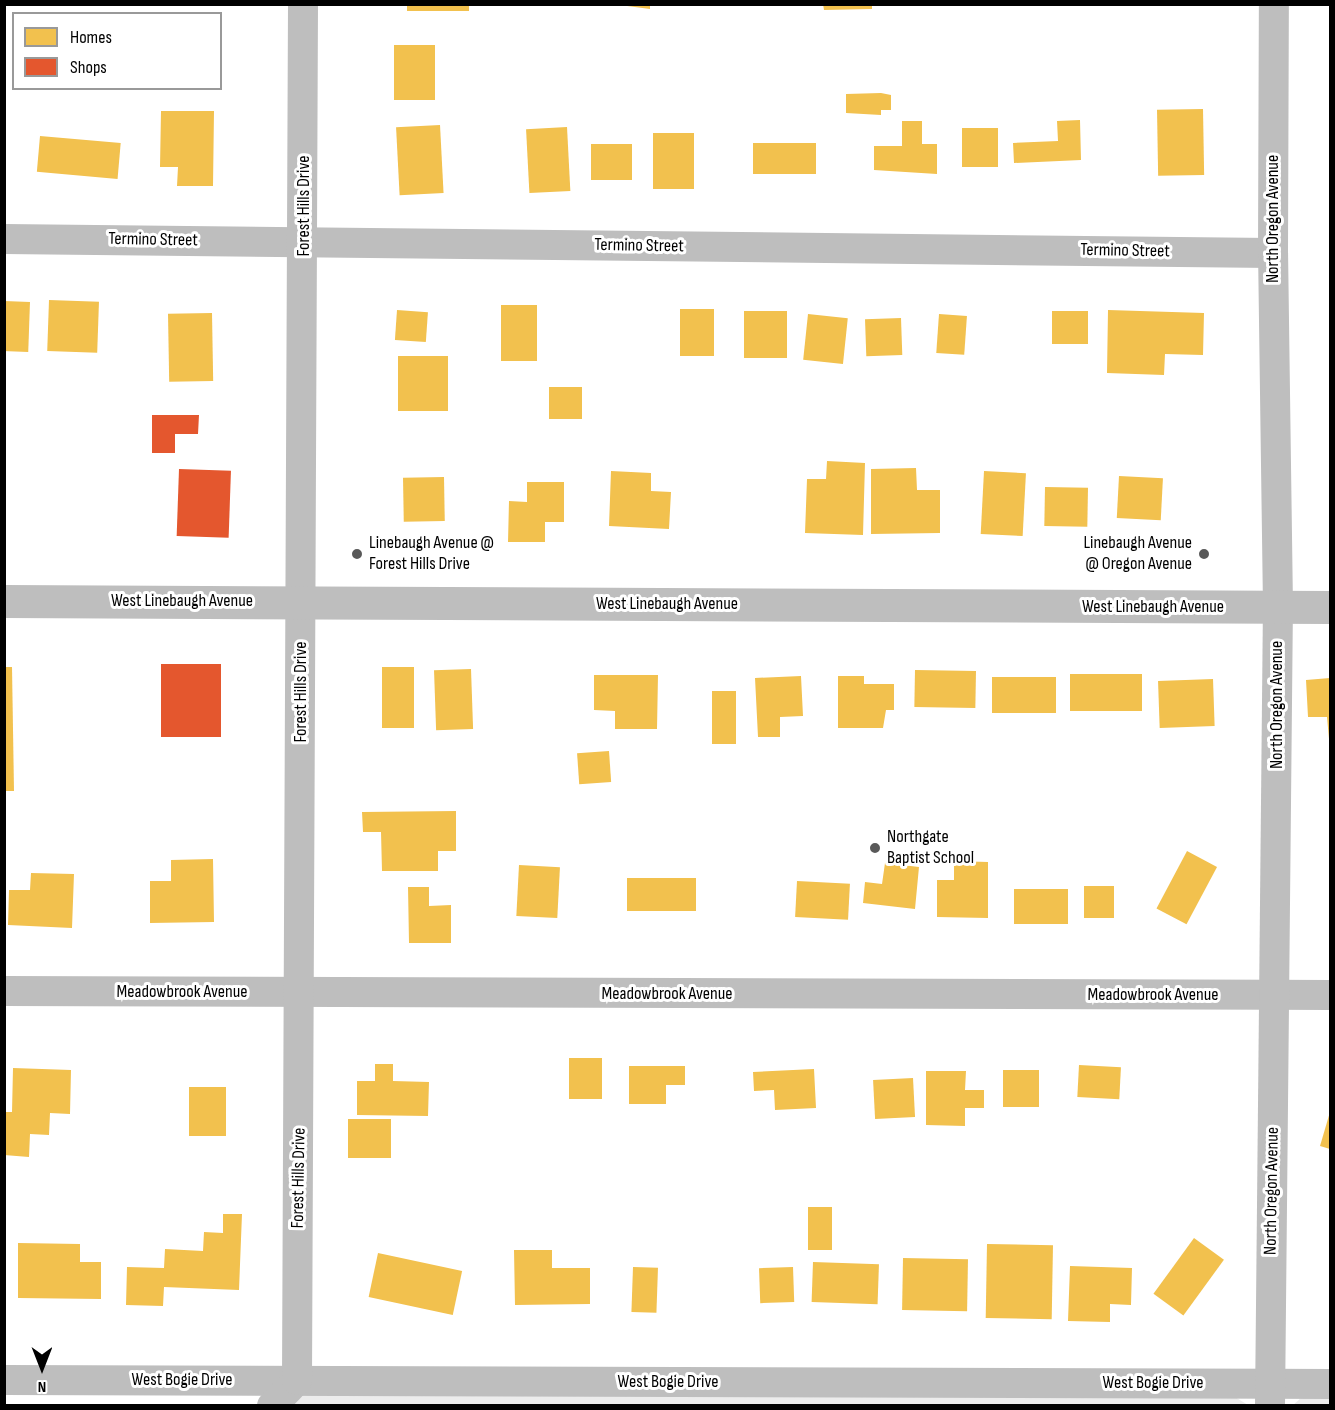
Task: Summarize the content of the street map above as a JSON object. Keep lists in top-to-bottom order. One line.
{"streets":{"street":["Forest Hills Drive","North Oregon Avenue","Termino Street","West Linebaugh Avenue","Meadowbrook Avenue","West Bogie Drive"]},"crossings":[["Forest Hills Drive","Termino Street"],["Forest Hills Drive","West Linebaugh Avenue"],["Forest Hills Drive","Meadowbrook Avenue"],["Forest Hills Drive","West Bogie Drive"],["North Oregon Avenue","Termino Street"],["North Oregon Avenue","West Linebaugh Avenue"],["North Oregon Avenue","Meadowbrook Avenue"],["North Oregon Avenue","West Bogie Drive"]],"places":["Linebaugh Avenue @ Forest Hills Drive","Linebaugh Avenue @ Oregon Avenue","Northgate Baptist School"],"legend":["Homes","Shops"],"north":"bottom"}
